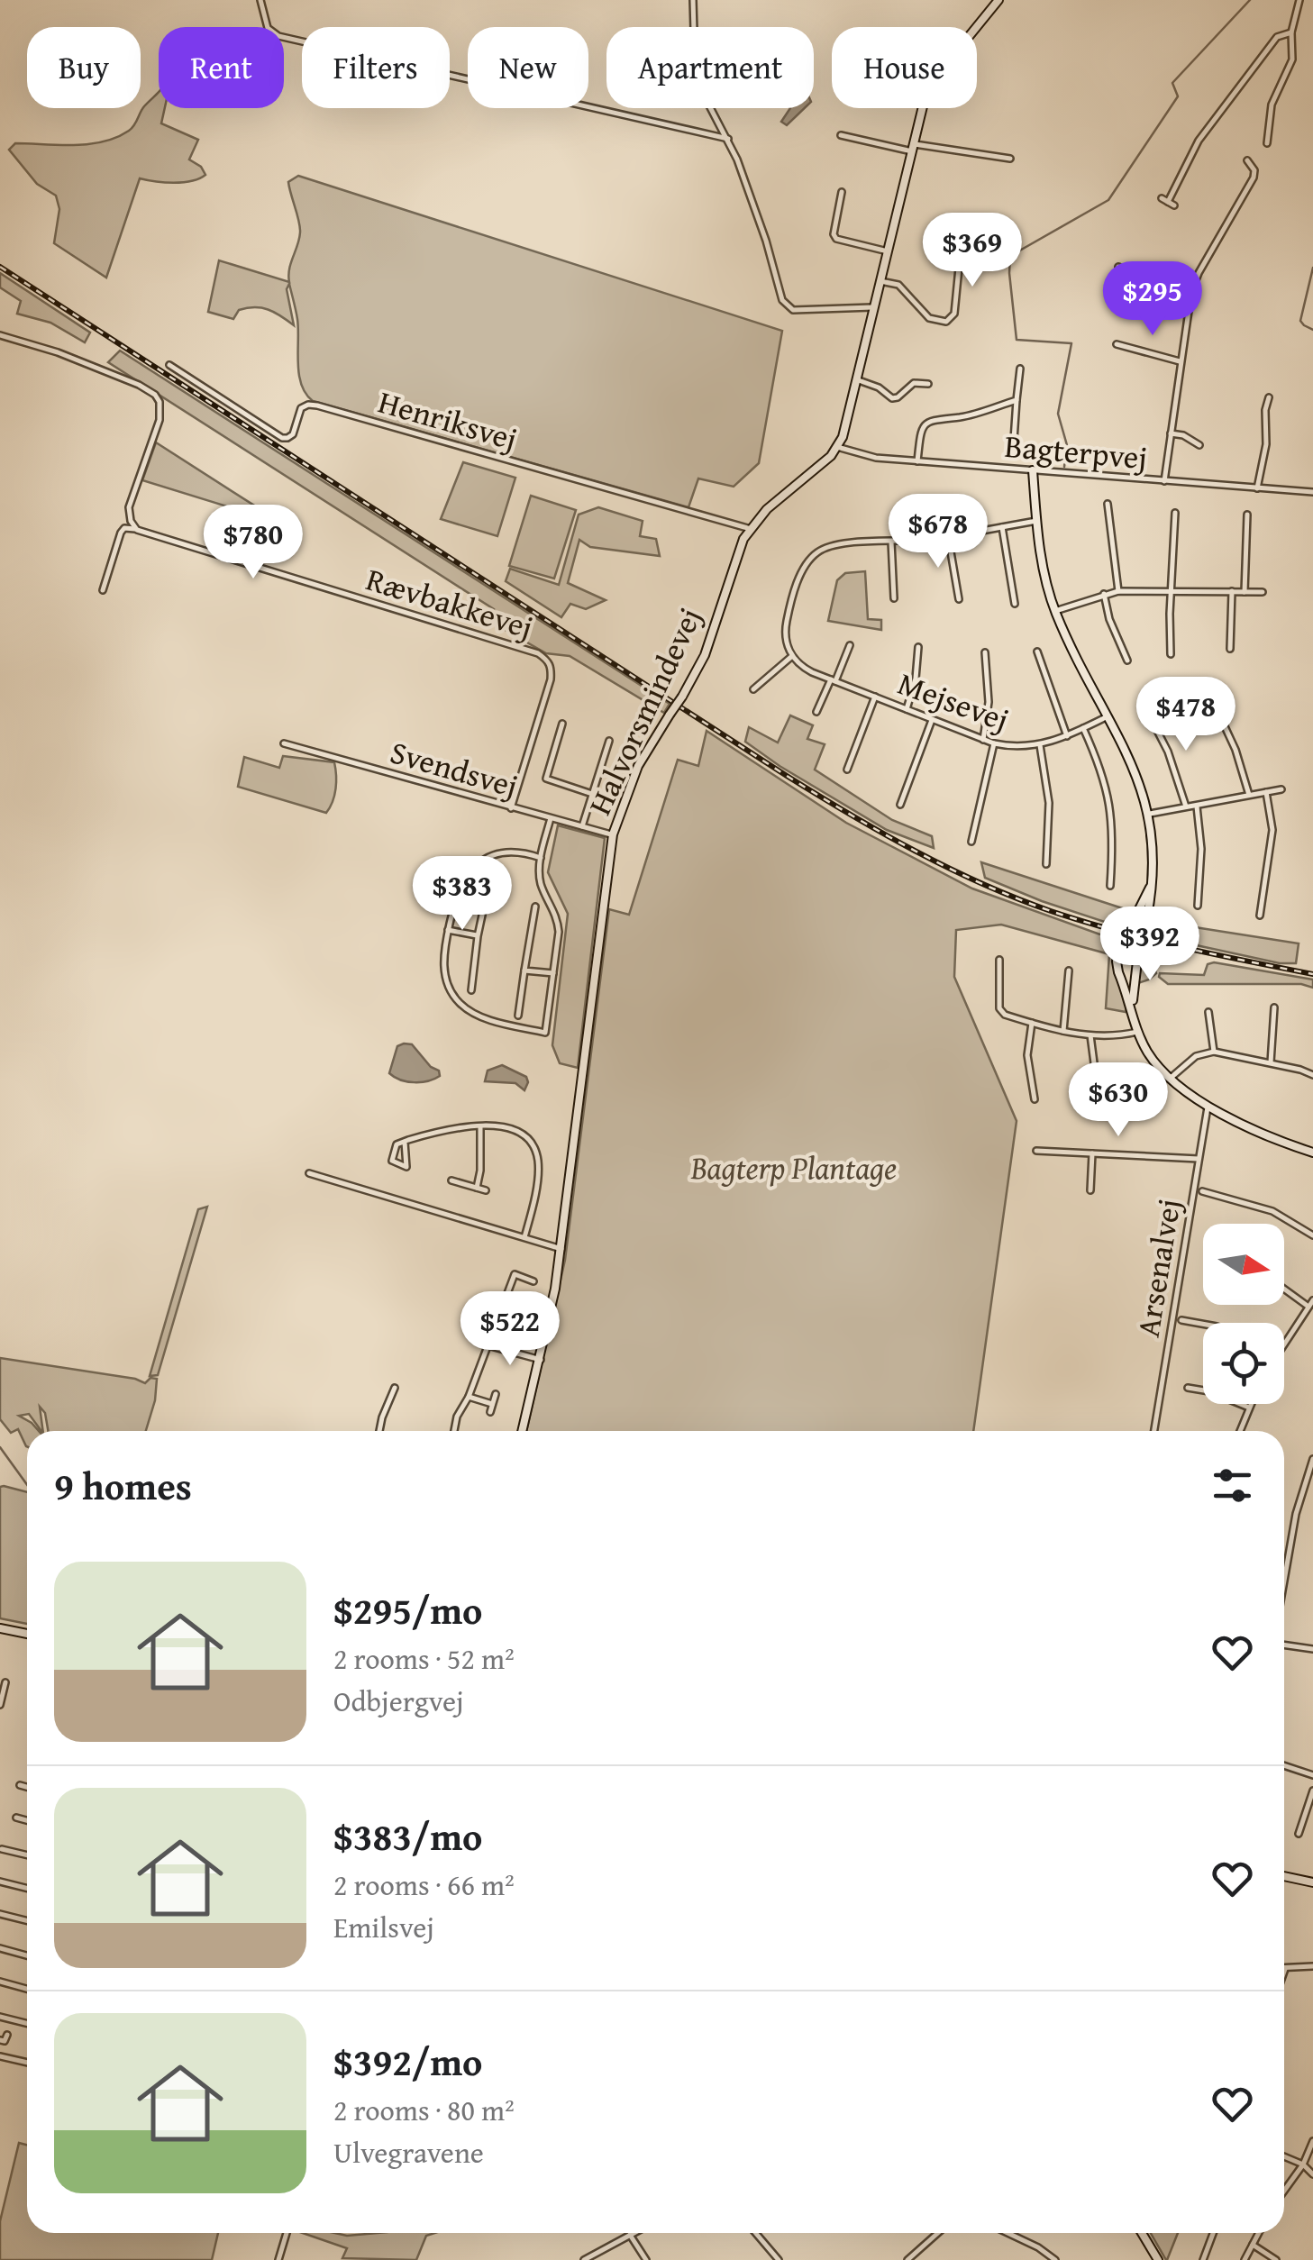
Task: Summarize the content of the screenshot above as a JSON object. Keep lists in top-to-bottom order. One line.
{"streets":{"street":["Henriksvej","Bagterpvej","Rævbakkevej","Mejsevej","Halvorsmindevej","Svendsvej","Arsenalvej"]},"crossings":[["Henriksvej","Halvorsmindevej"],["Bagterpvej","Halvorsmindevej"],["Rævbakkevej","Svendsvej"],["Halvorsmindevej","Svendsvej"]],"parks":["Bagterp Plantage"],"north":"right","page":{"chip":["Buy","Rent","Filters","New","Apartment","House"],"price":["$369","$295","$678","$780","$478","$383","$392","$630","$522"],"heading":"9 homes","list":[{"name":"$295/mo","note":"2 rooms · 52 m² · Odbjergvej"},{"name":"$383/mo","note":"2 rooms · 66 m² · Emilsvej"},{"name":"$392/mo","note":"2 rooms · 80 m² · Ulvegravene"}]}}
